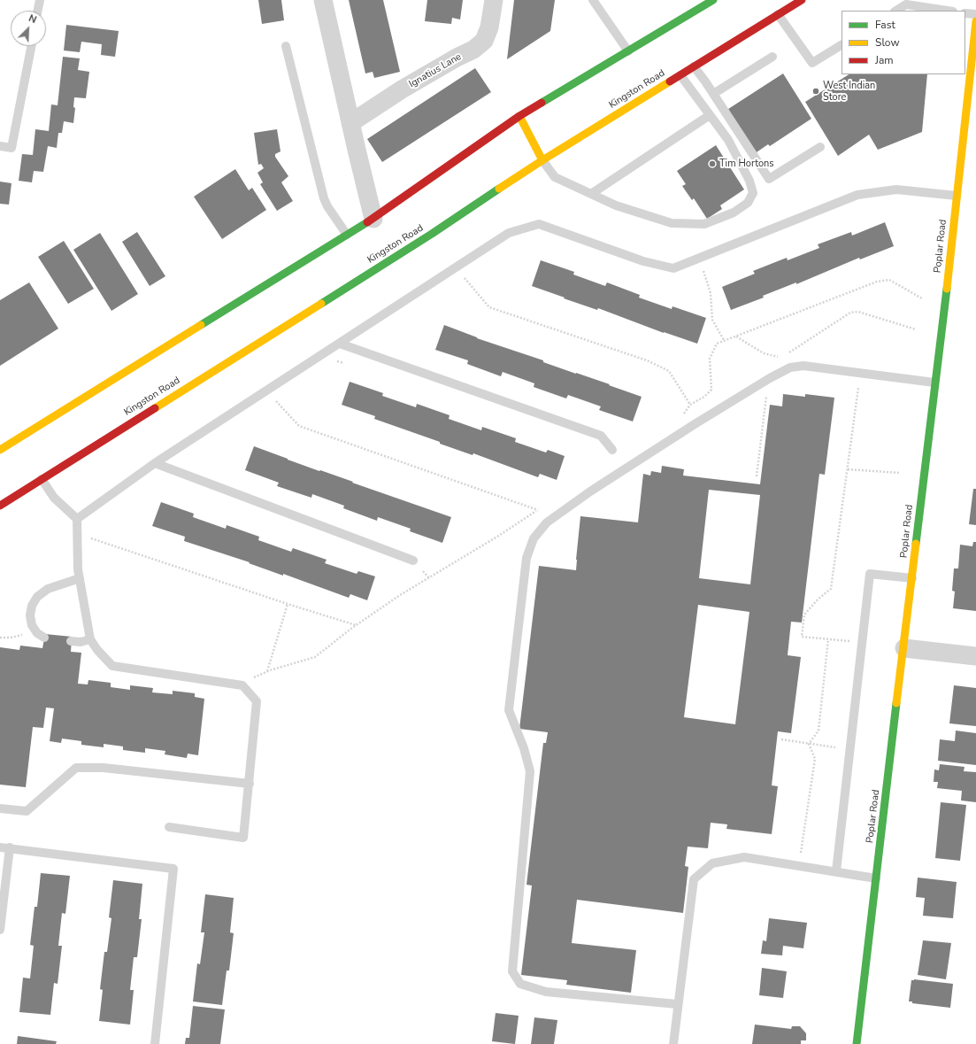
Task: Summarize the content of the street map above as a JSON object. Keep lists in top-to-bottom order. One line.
{"streets":{"main road":["Kingston Road","Poplar Road"],"street":["Ignatius Lane"]},"places":["West Indian Store","Tim Hortons"],"legend":["Fast","Slow","Jam"],"north":"top right"}
